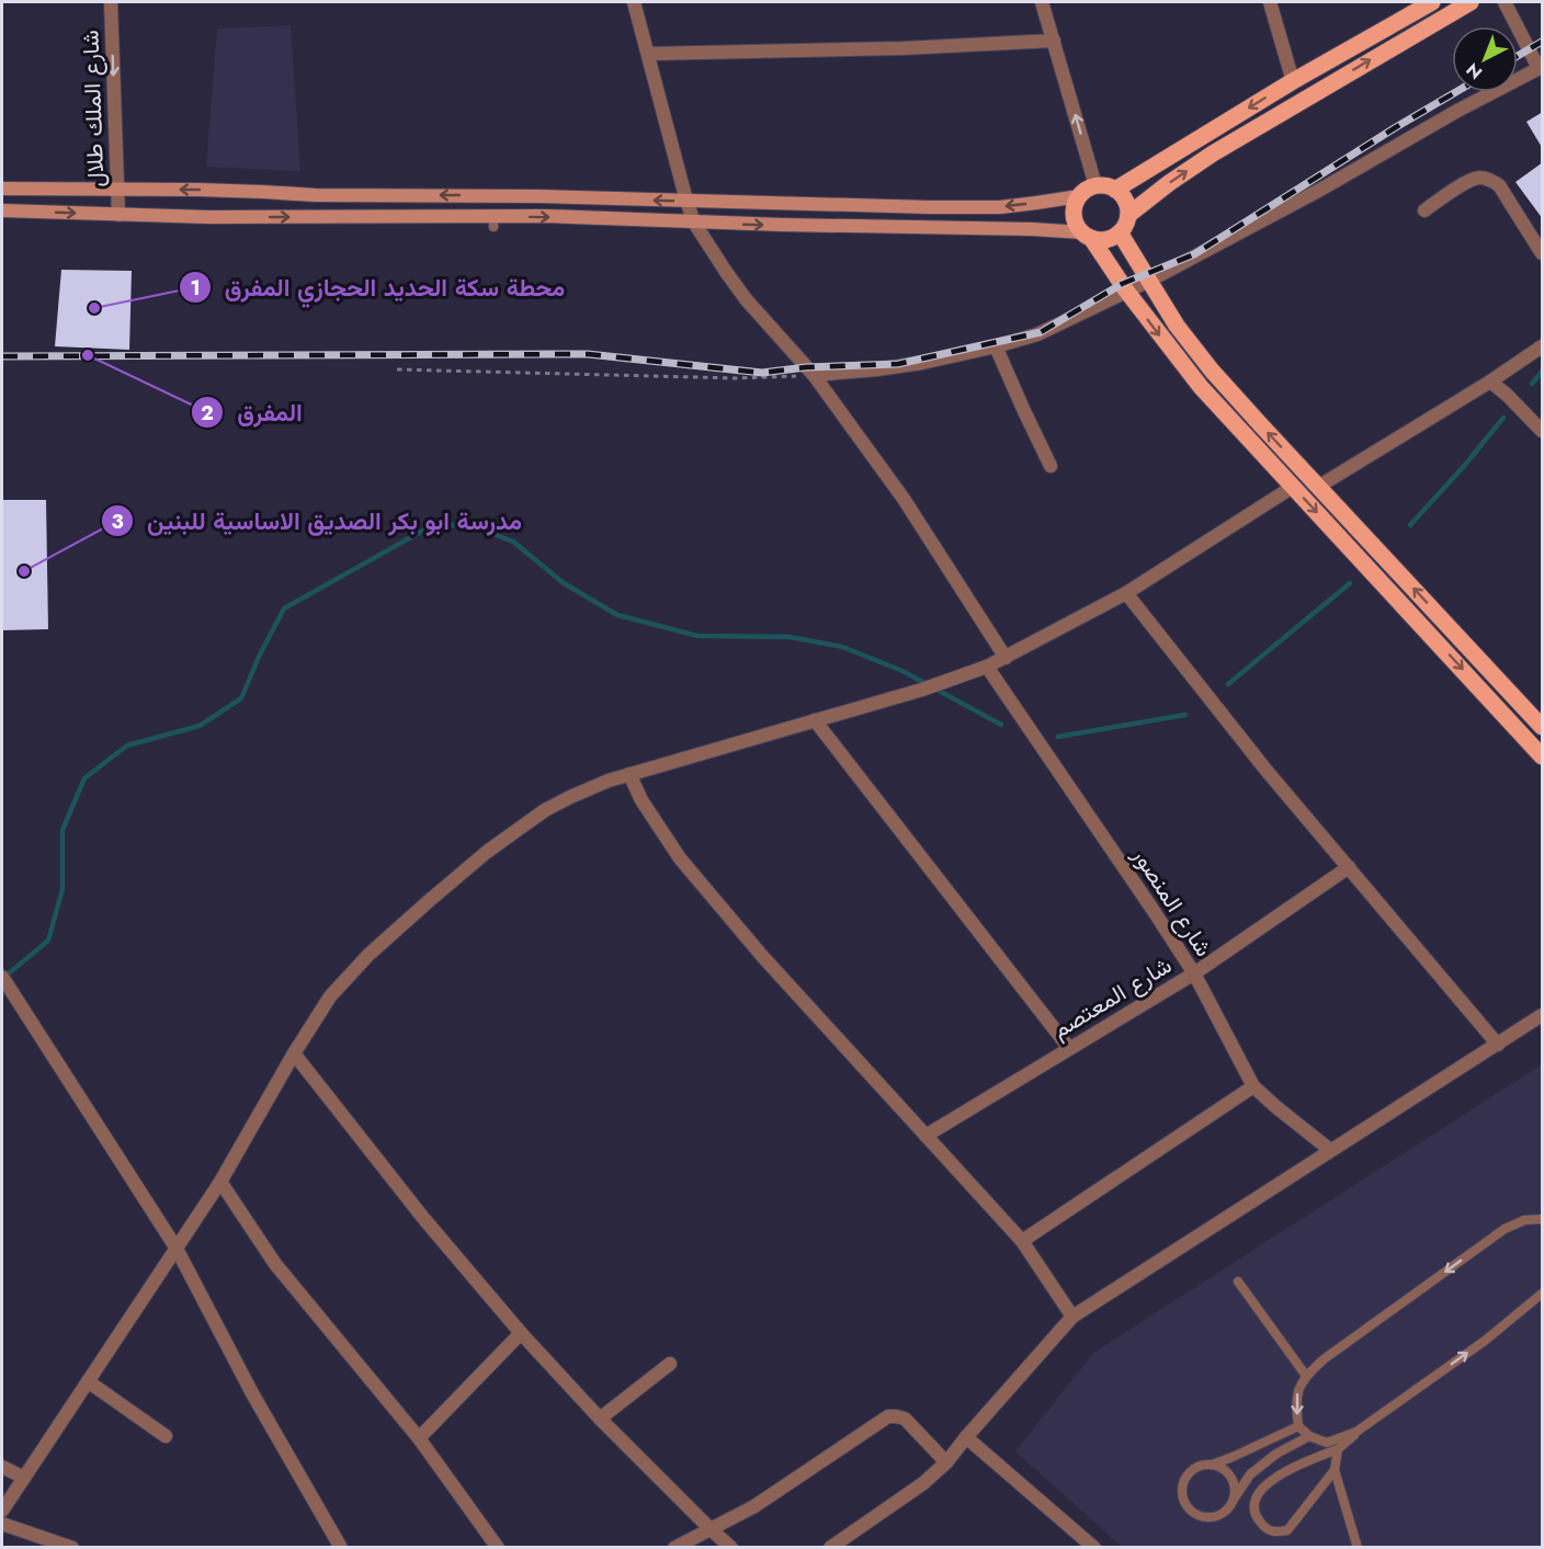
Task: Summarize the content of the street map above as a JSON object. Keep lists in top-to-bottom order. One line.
{"streets":{"street":["شارع الملك طلال","شارع المنصور","شارع المعتصم"]},"crossings":[["شارع المنصور","شارع المعتصم"]],"one_way":["شارع الملك طلال"],"places":["محطة سكة الحديد الحجازي المفرق","المفرق","مدرسة ابو بكر الصديق الاساسية للبنين"],"north":"bottom left"}
